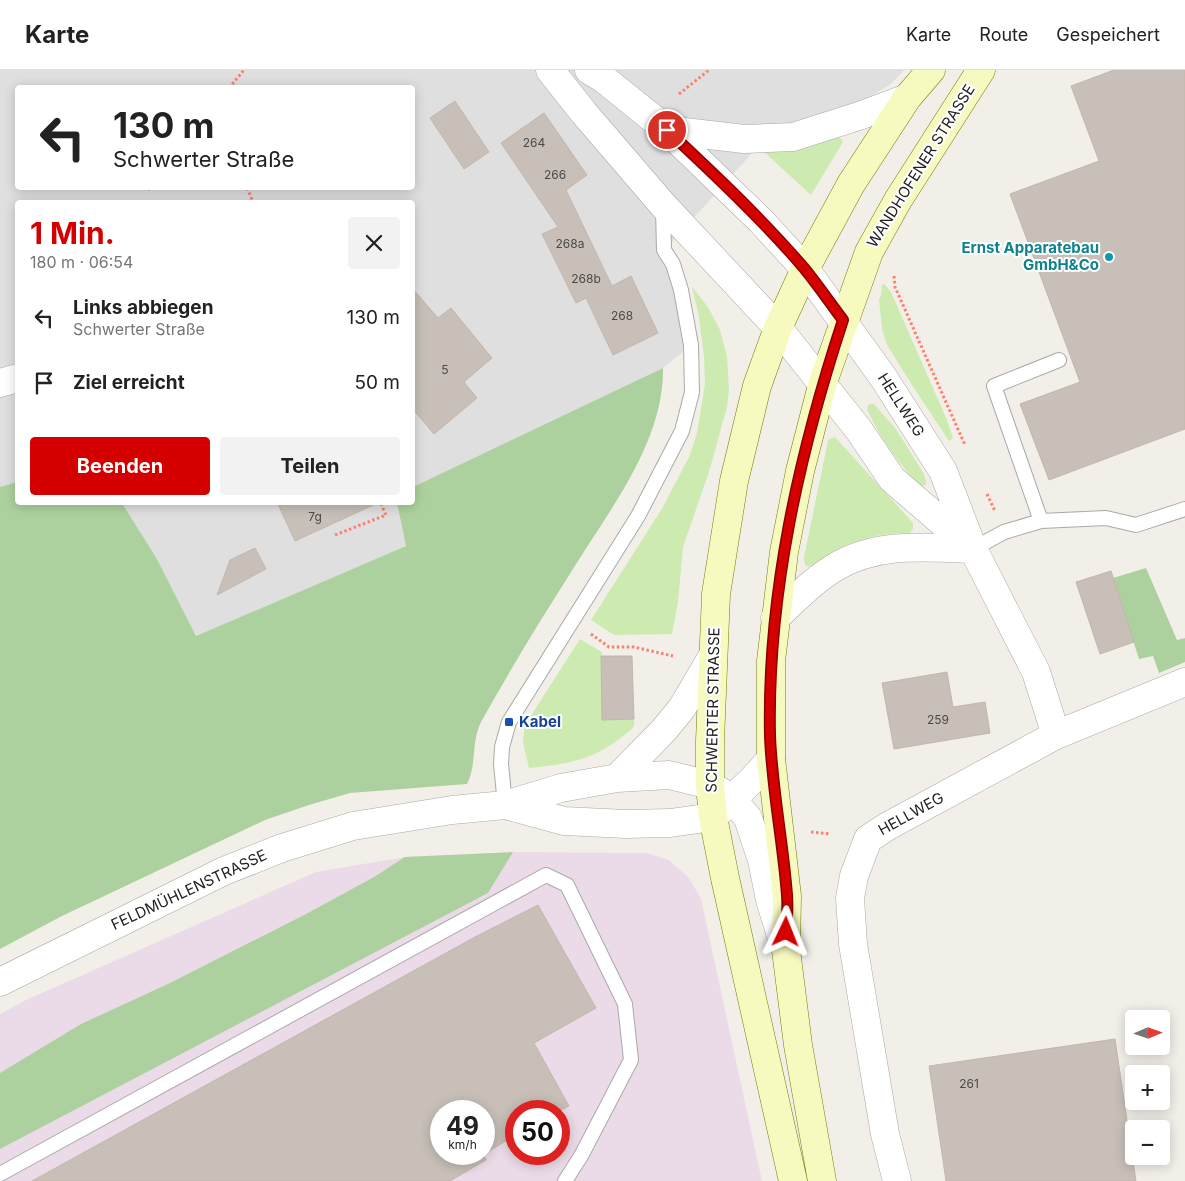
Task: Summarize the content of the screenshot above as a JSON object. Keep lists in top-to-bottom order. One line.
{"streets":{"main road":["WANDHOFENER STRASSE","SCHWERTER STRASSE"],"street":["HELLWEG","FELDMÜHLENSTRASSE"]},"crossings":[["WANDHOFENER STRASSE","HELLWEG"],["SCHWERTER STRASSE","FELDMÜHLENSTRASSE"]],"places":{"other":["Ernst Apparatebau GmbH&Co"],"transit":["Kabel"]},"house_numbers":["264","266","268a","268b","268","5","7g","259","261"],"north":"right","page":{"header":"Karte","nav":["Karte","Route","Gespeichert"],"turn":["130 m","Schwerter Straße"],"heading":["1 Min.","180 m · 06:54"],"list":[{"name":"Links abbiegen","note":"Schwerter Straße","value":"130 m"},{"name":"Ziel erreicht","value":"50 m"}],"buttons":["Beenden","Teilen"],"map_buttons":["+","−"],"speed":"49 km/h","limit":"50"}}
